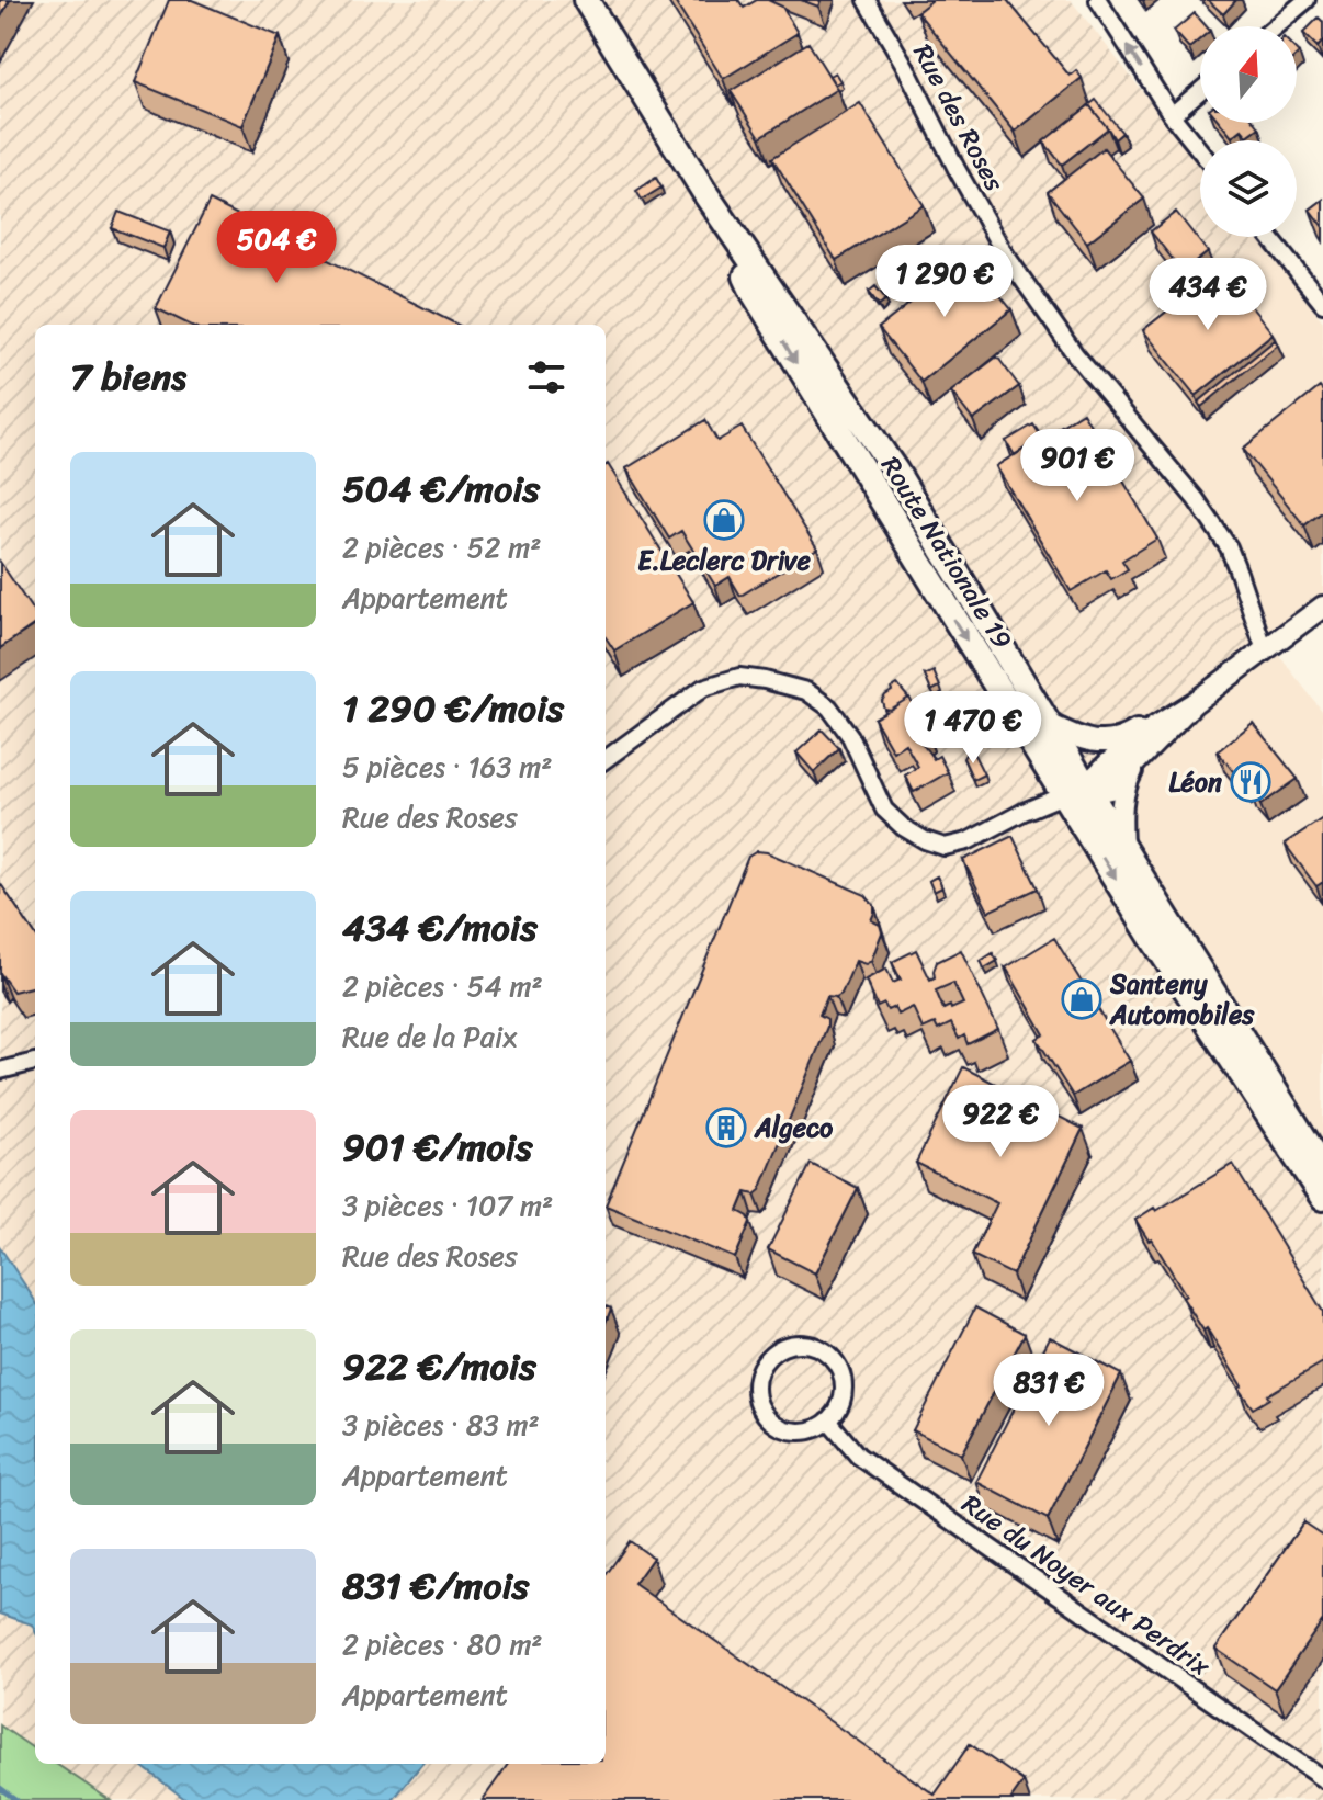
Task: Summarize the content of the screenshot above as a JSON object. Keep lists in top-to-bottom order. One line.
{"streets":{"main road":["Route Nationale 19"],"street":["Rue des Roses","Rue du Noyer aux Perdrix"]},"places":{"shop":["E.Leclerc Drive","Santeny Automobiles"],"restaurant":["Léon"],"building":["Algeco"]},"north":"top","page":{"price":["504 €","1 290 €","434 €","901 €","1 470 €","922 €","831 €"],"heading":"7 biens","list":[{"name":"504 €/mois","note":"2 pièces · 52 m² · Appartement"},{"name":"1 290 €/mois","note":"5 pièces · 163 m² · Rue des Roses"},{"name":"434 €/mois","note":"2 pièces · 54 m² · Rue de la Paix"},{"name":"901 €/mois","note":"3 pièces · 107 m² · Rue des Roses"},{"name":"922 €/mois","note":"3 pièces · 83 m² · Appartement"},{"name":"831 €/mois","note":"2 pièces · 80 m² · Appartement"}]}}
